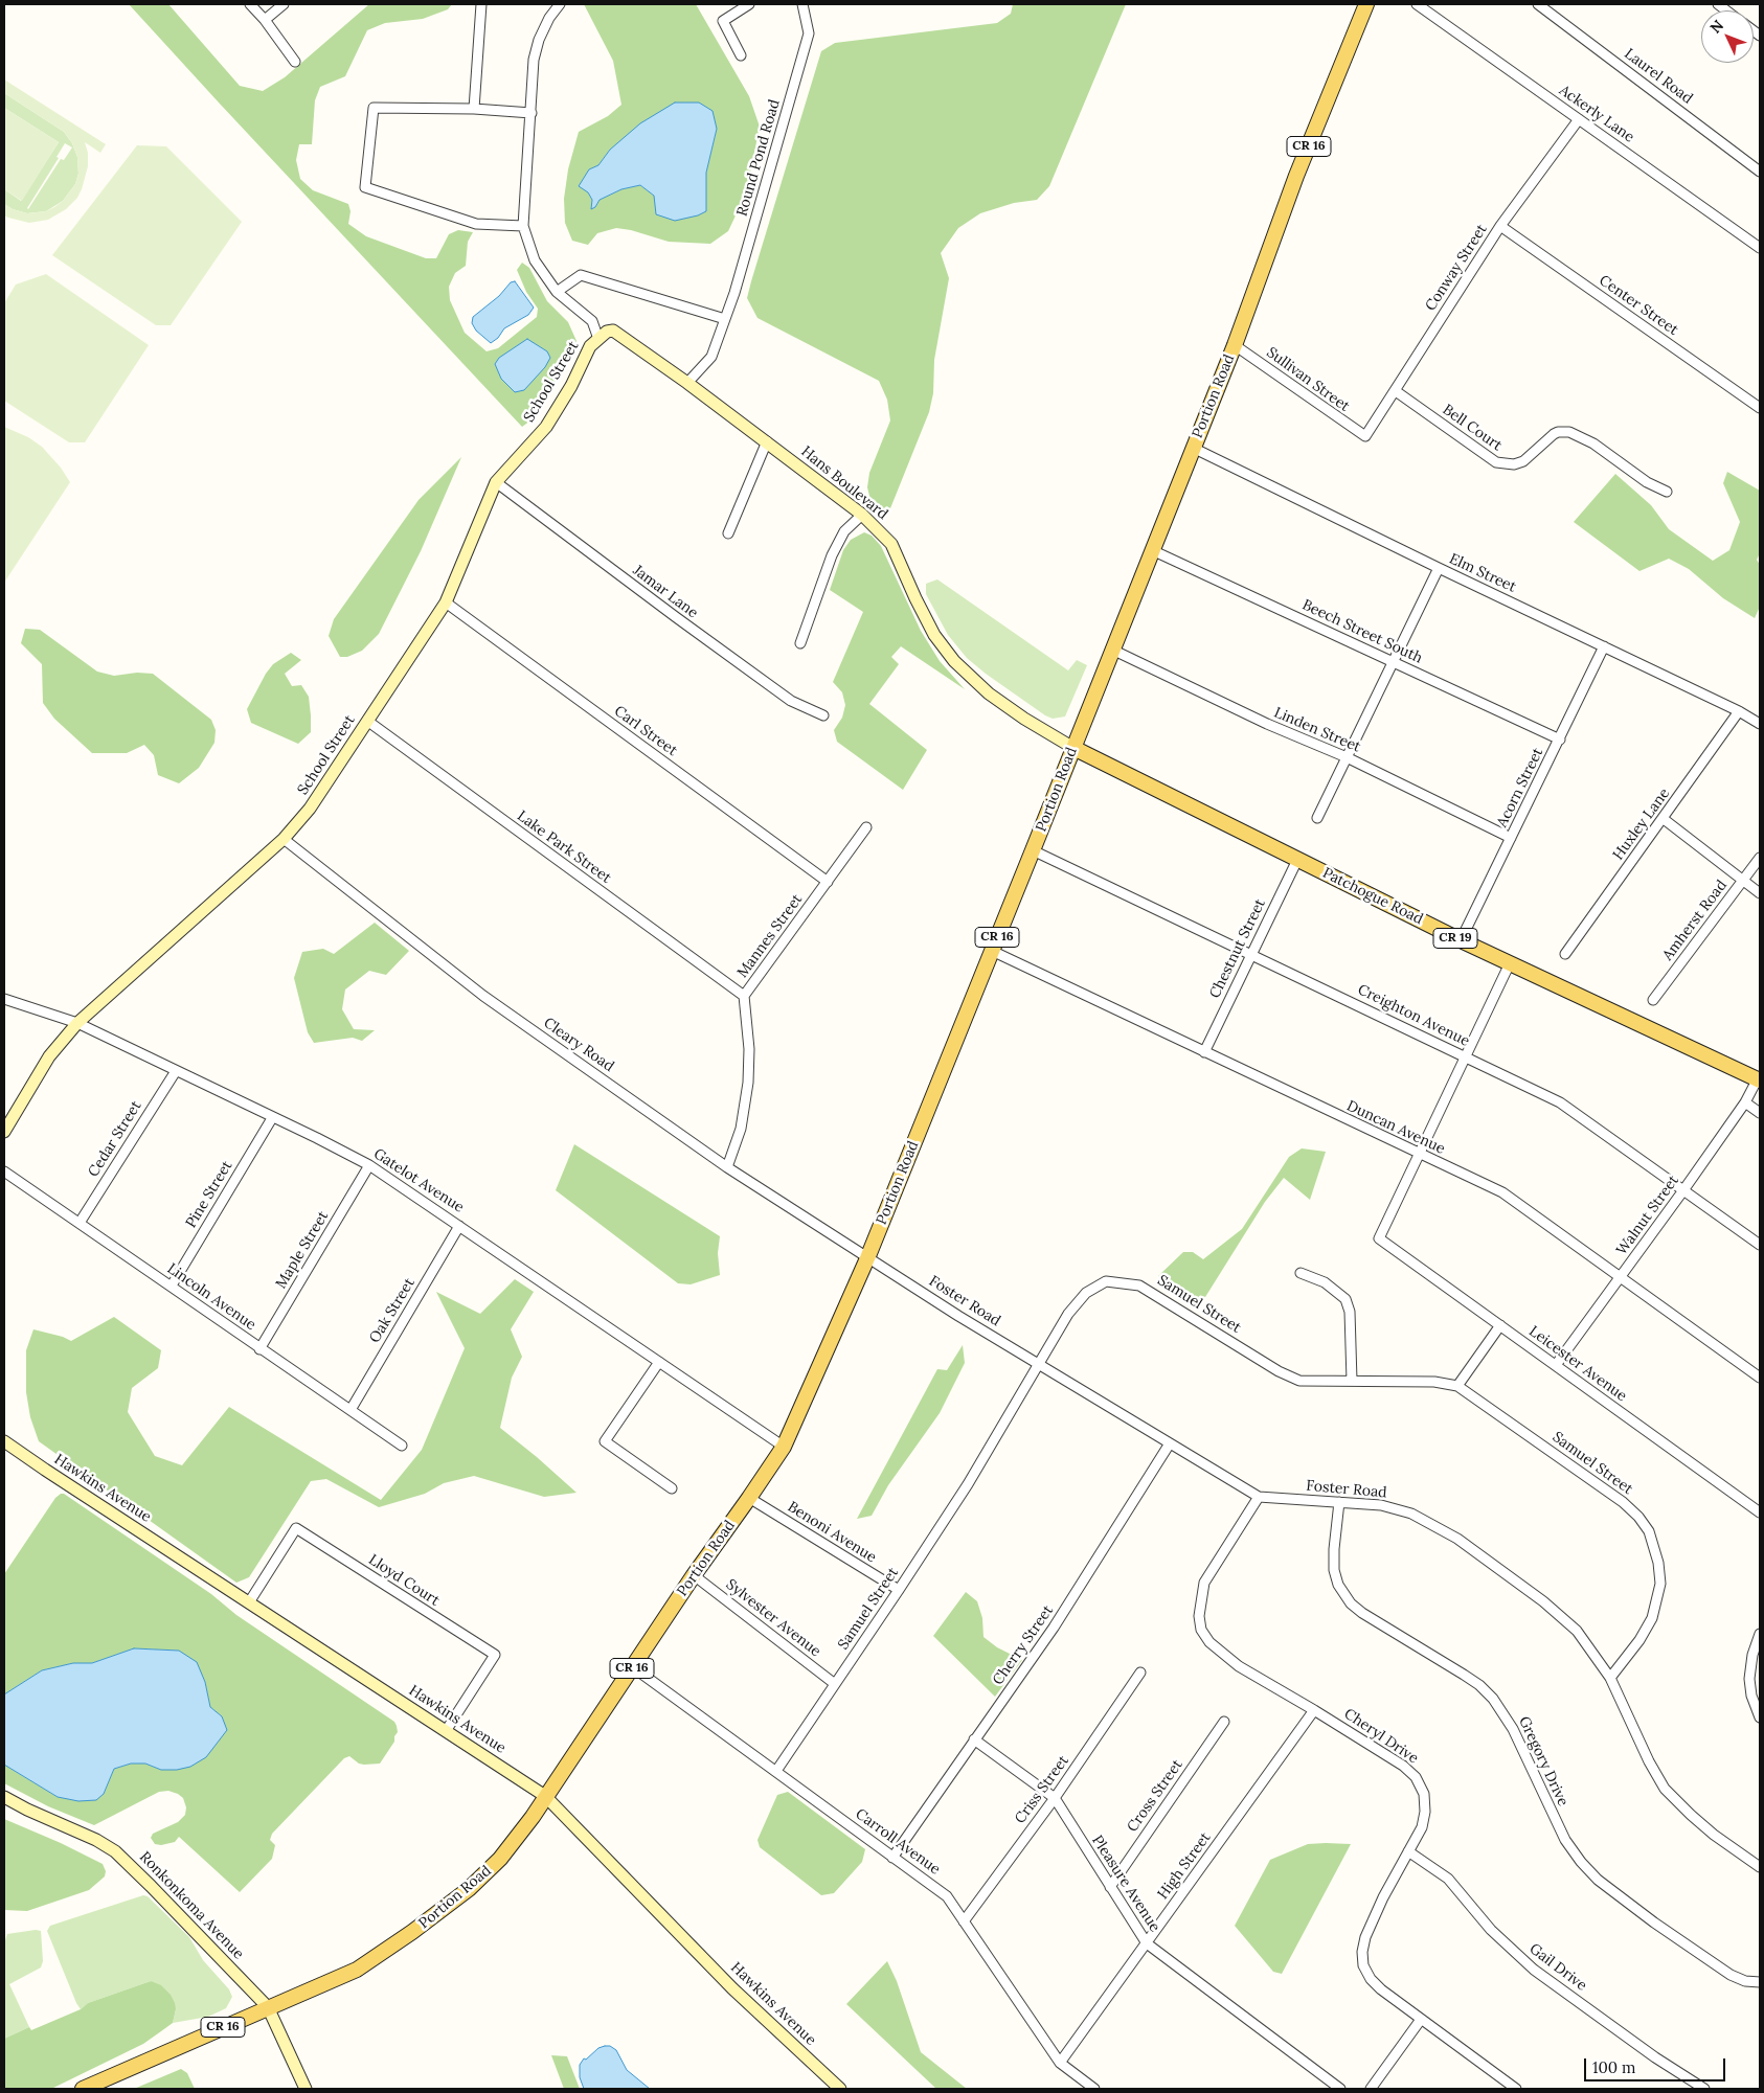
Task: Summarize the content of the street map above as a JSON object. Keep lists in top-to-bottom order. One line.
{"streets":{"main road":["CR 16","Portion Road","Patchogue Road","CR 19"],"street":["Laurel Road","Ackerly Lane","Round Pond Road","Conway Street","Center Street","Sullivan Street","School Street","Bell Court","Hans Boulevard","Elm Street","Jamar Lane","Beech Street South","Linden Street","Carl Street","Acorn Street","Huxley Lane","Lake Park Street","Amherst Road","Mannes Street","Chestnut Street","Creighton Avenue","Cleary Road","Duncan Avenue","Cedar Street","Gatelot Avenue","Pine Street","Walnut Street","Maple Street","Lincoln Avenue","Foster Road","Samuel Street","Oak Street","Leicester Avenue","Hawkins Avenue","Benoni Avenue","Lloyd Court","Sylvester Avenue","Cherry Street","Cheryl Drive","Gregory Drive","Criss Street","Cross Street","Carroll Avenue","High Street","Pleasure Avenue","Ronkonkoma Avenue","Gail Drive"]},"crossings":[["Ackerly Lane","Conway Street"],["Round Pond Road","Hans Boulevard"],["Conway Street","Center Street"],["Conway Street","Sullivan Street"],["Conway Street","Bell Court"],["Sullivan Street","Portion Road"],["School Street","Hans Boulevard"],["School Street","Jamar Lane"],["School Street","Carl Street"],["School Street","Lake Park Street"],["School Street","Cleary Road"],["School Street","Gatelot Avenue"],["Portion Road","Hans Boulevard"],["Portion Road","Elm Street"],["Portion Road","Beech Street South"],["Portion Road","Linden Street"],["Portion Road","Patchogue Road"],["Portion Road","Creighton Avenue"],["Portion Road","Cleary Road"],["Portion Road","Duncan Avenue"],["Portion Road","Gatelot Avenue"],["Portion Road","Foster Road"],["Portion Road","Hawkins Avenue"],["Portion Road","Benoni Avenue"],["Portion Road","Sylvester Avenue"],["Portion Road","Carroll Avenue"],["Portion Road","Ronkonkoma Avenue"],["Hans Boulevard","Patchogue Road"],["Elm Street","Acorn Street"],["Elm Street","Huxley Lane"],["Beech Street South","Acorn Street"],["Linden Street","Acorn Street"],["Carl Street","Mannes Street"],["Acorn Street","Patchogue Road"],["Lake Park Street","Mannes Street"],["Patchogue Road","Chestnut Street"],["Patchogue Road","Walnut Street"],["Mannes Street","Cleary Road"],["Chestnut Street","Creighton Avenue"],["Chestnut Street","Duncan Avenue"],["Creighton Avenue","Walnut Street"],["Cleary Road","Foster Road"],["Duncan Avenue","Walnut Street"],["Duncan Avenue","Leicester Avenue"],["Cedar Street","Gatelot Avenue"],["Cedar Street","Lincoln Avenue"],["Gatelot Avenue","Pine Street"],["Gatelot Avenue","Maple Street"],["Gatelot Avenue","Oak Street"],["Pine Street","Lincoln Avenue"],["Walnut Street","Leicester Avenue"],["Maple Street","Lincoln Avenue"],["Lincoln Avenue","Oak Street"],["Foster Road","Samuel Street"],["Foster Road","Cherry Street"],["Foster Road","Cheryl Drive"],["Foster Road","Gregory Drive"],["Samuel Street","Benoni Avenue"],["Samuel Street","Sylvester Avenue"],["Samuel Street","Carroll Avenue"],["Hawkins Avenue","Lloyd Court"],["Cherry Street","Carroll Avenue"],["Cherry Street","Pleasure Avenue"],["Cheryl Drive","High Street"],["Cheryl Drive","Gail Drive"],["Criss Street","Carroll Avenue"],["Criss Street","Pleasure Avenue"],["Cross Street","Pleasure Avenue"],["Carroll Avenue","High Street"],["High Street","Pleasure Avenue"]],"scale_bar":"100 m","north":"top left"}
